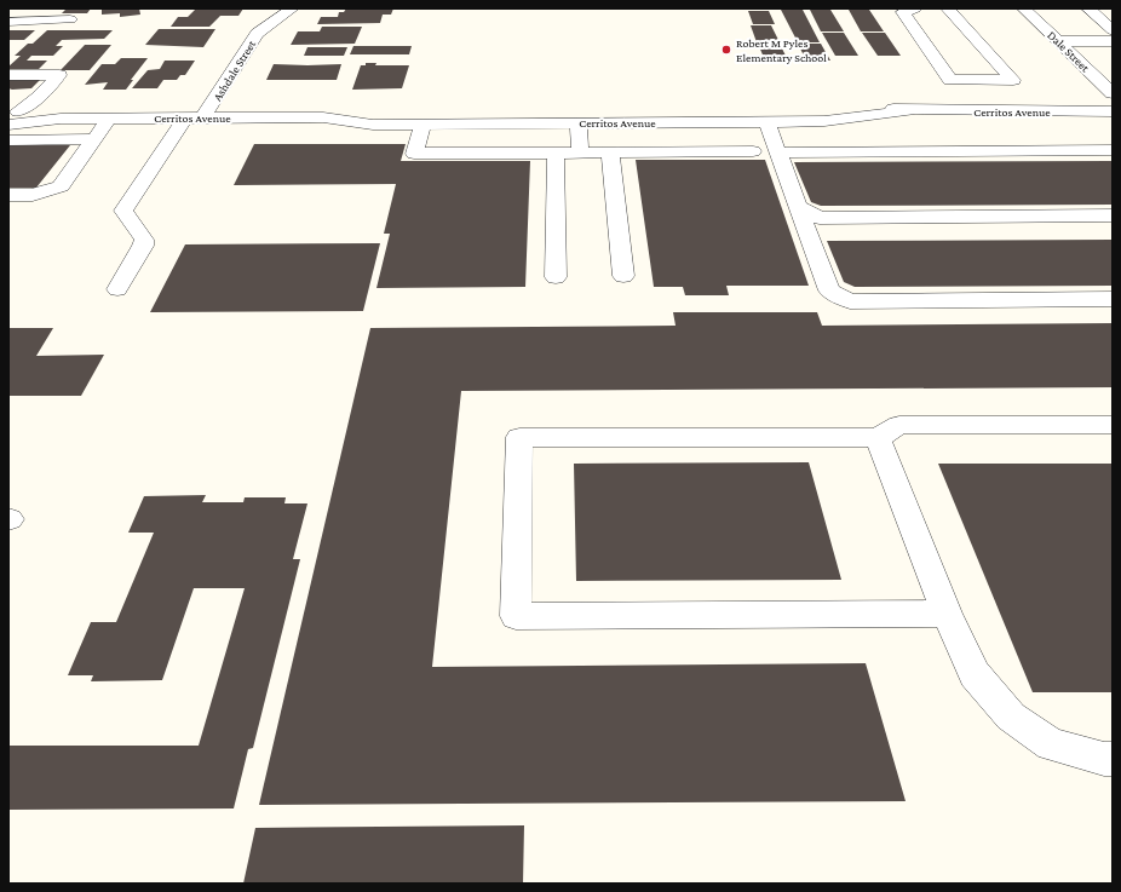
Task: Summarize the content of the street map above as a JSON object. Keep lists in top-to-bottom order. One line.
{"streets":{"street":["Dale Street","Ashdale Street","Cerritos Avenue"]},"crossings":[["Ashdale Street","Cerritos Avenue"]],"places":["Robert M Pyles Elementary School"]}
